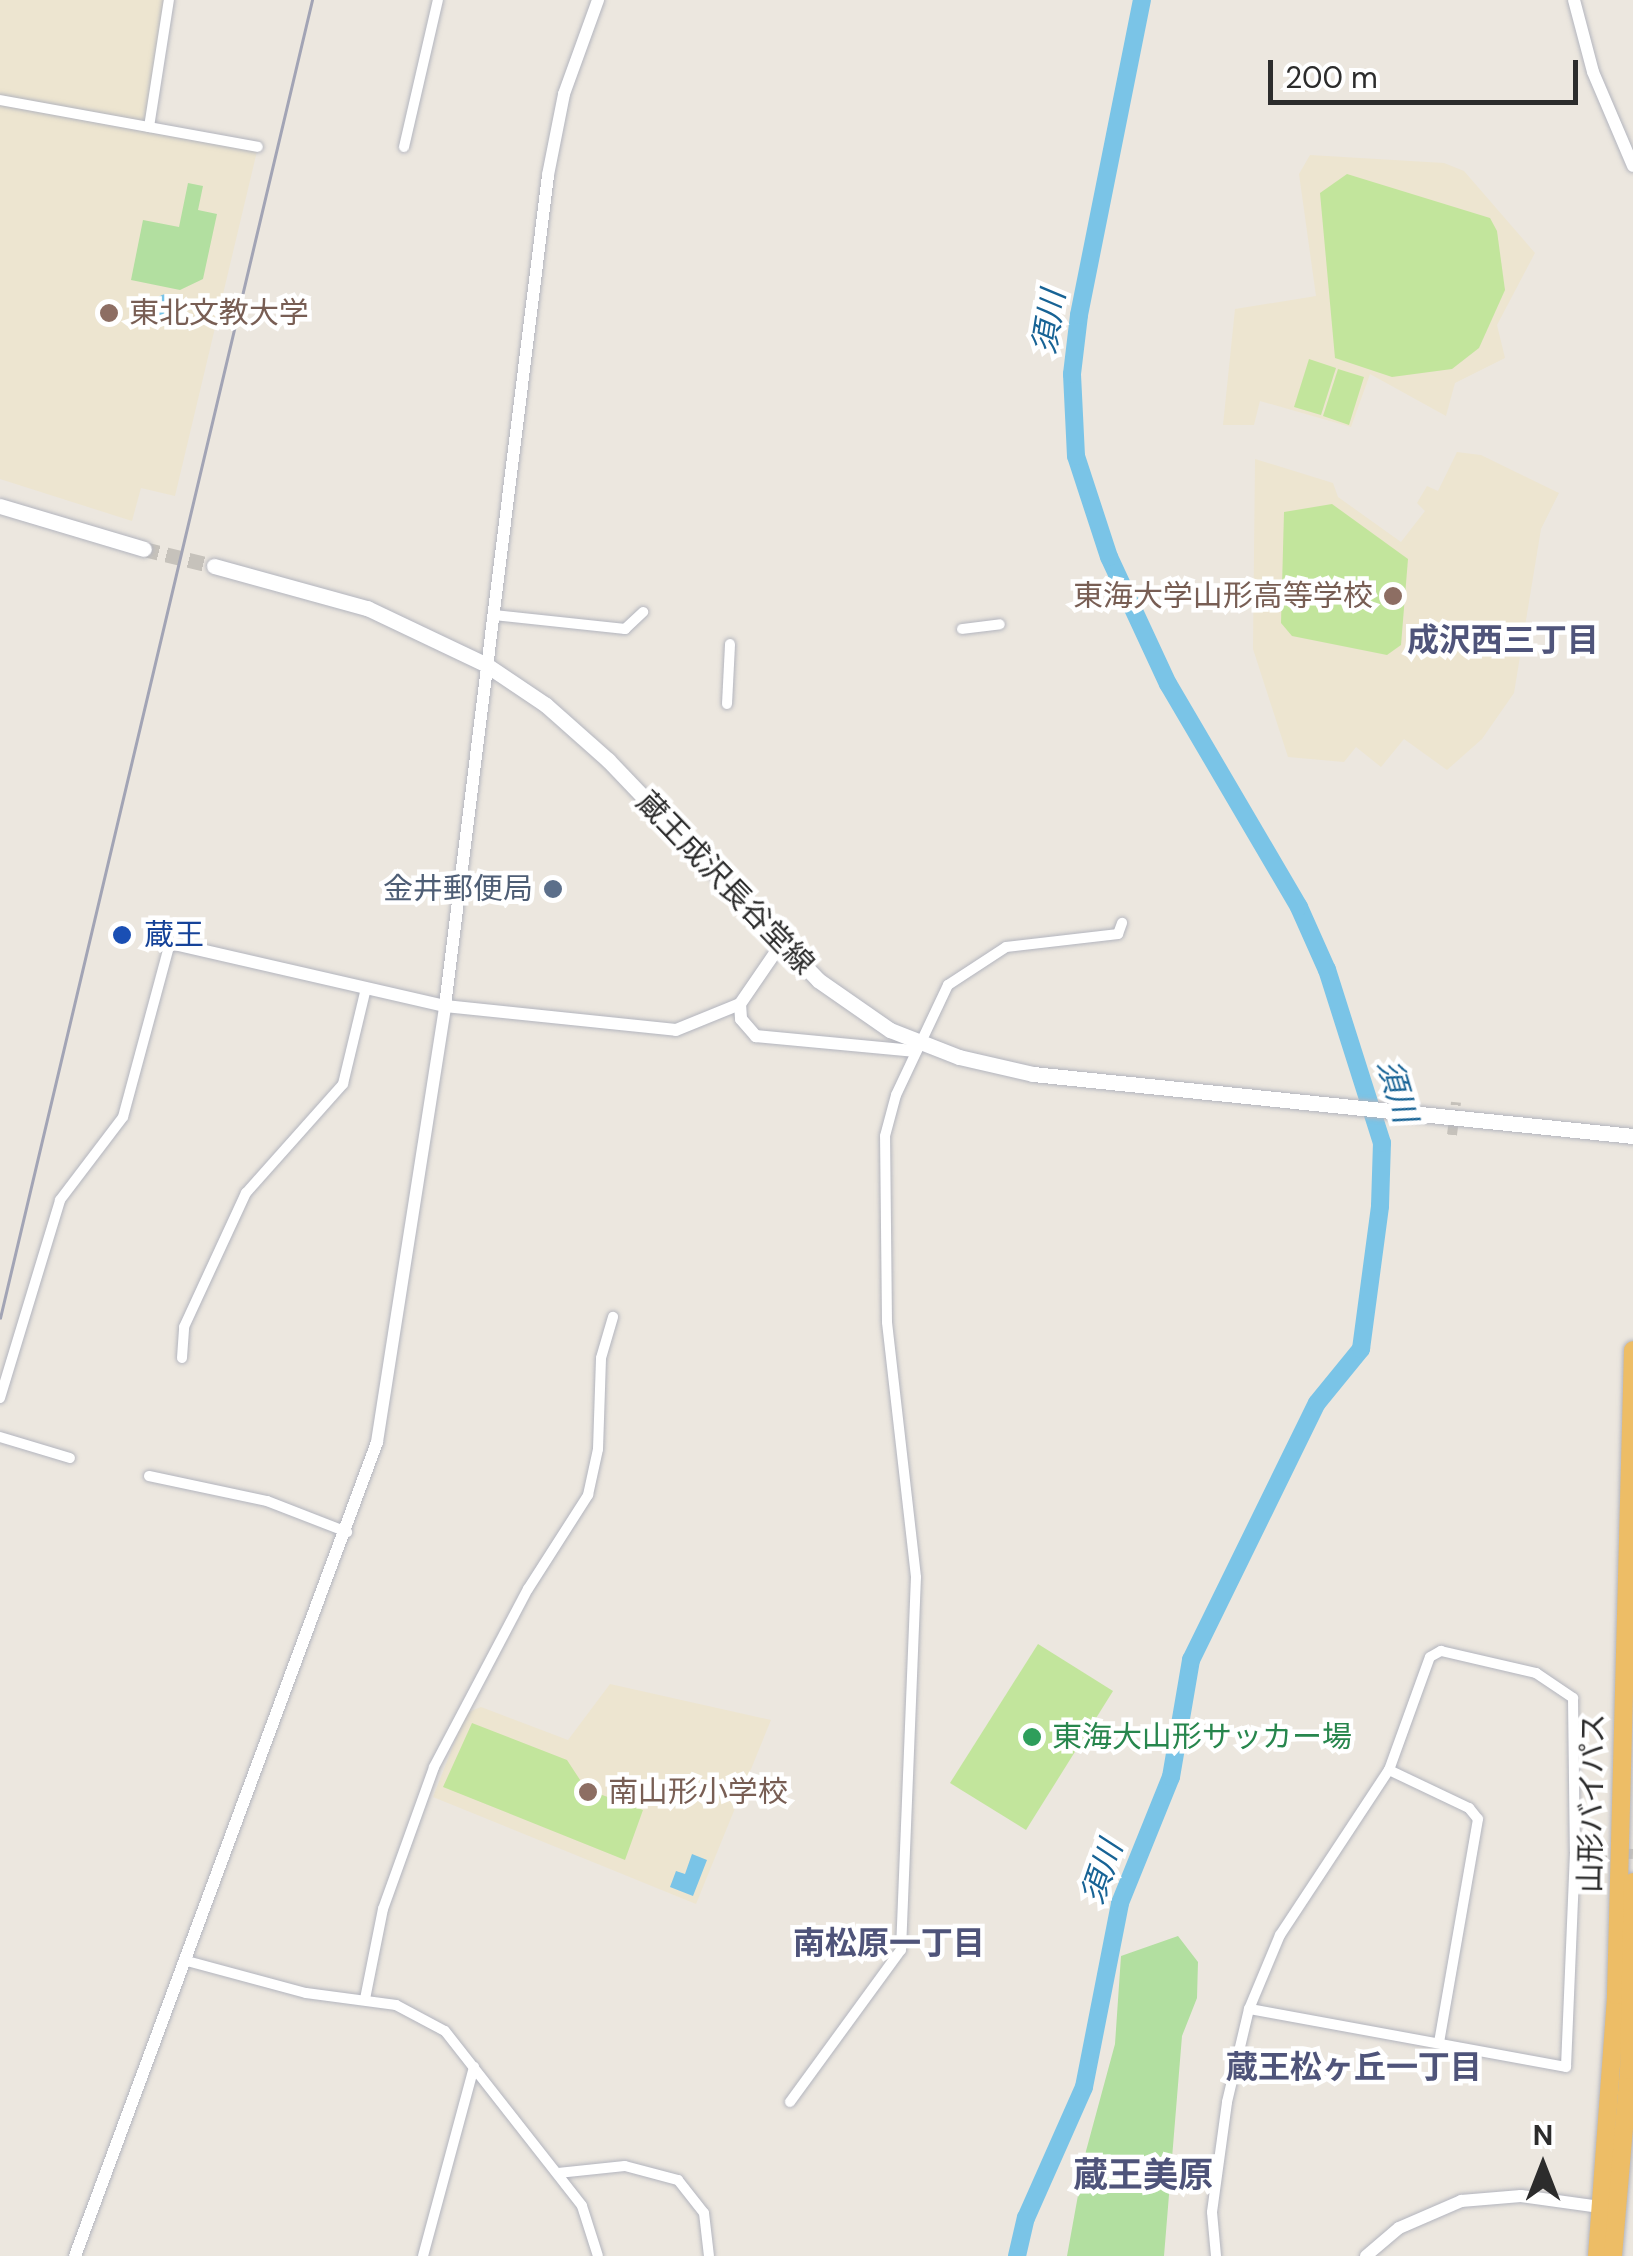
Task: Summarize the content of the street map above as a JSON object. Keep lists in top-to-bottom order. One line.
{"streets":{"highway":["山形バイパス"],"main road":["蔵王成沢長谷堂線"]},"districts":["成沢西三丁目","南松原一丁目","蔵王松ヶ丘一丁目","蔵王美原"],"water":["須川"],"places":["東北文教大学","東海大学山形高等学校","金井郵便局","蔵王","東海大山形サッカー場","南山形小学校"],"scale_bar":"200 m","north":"top"}
